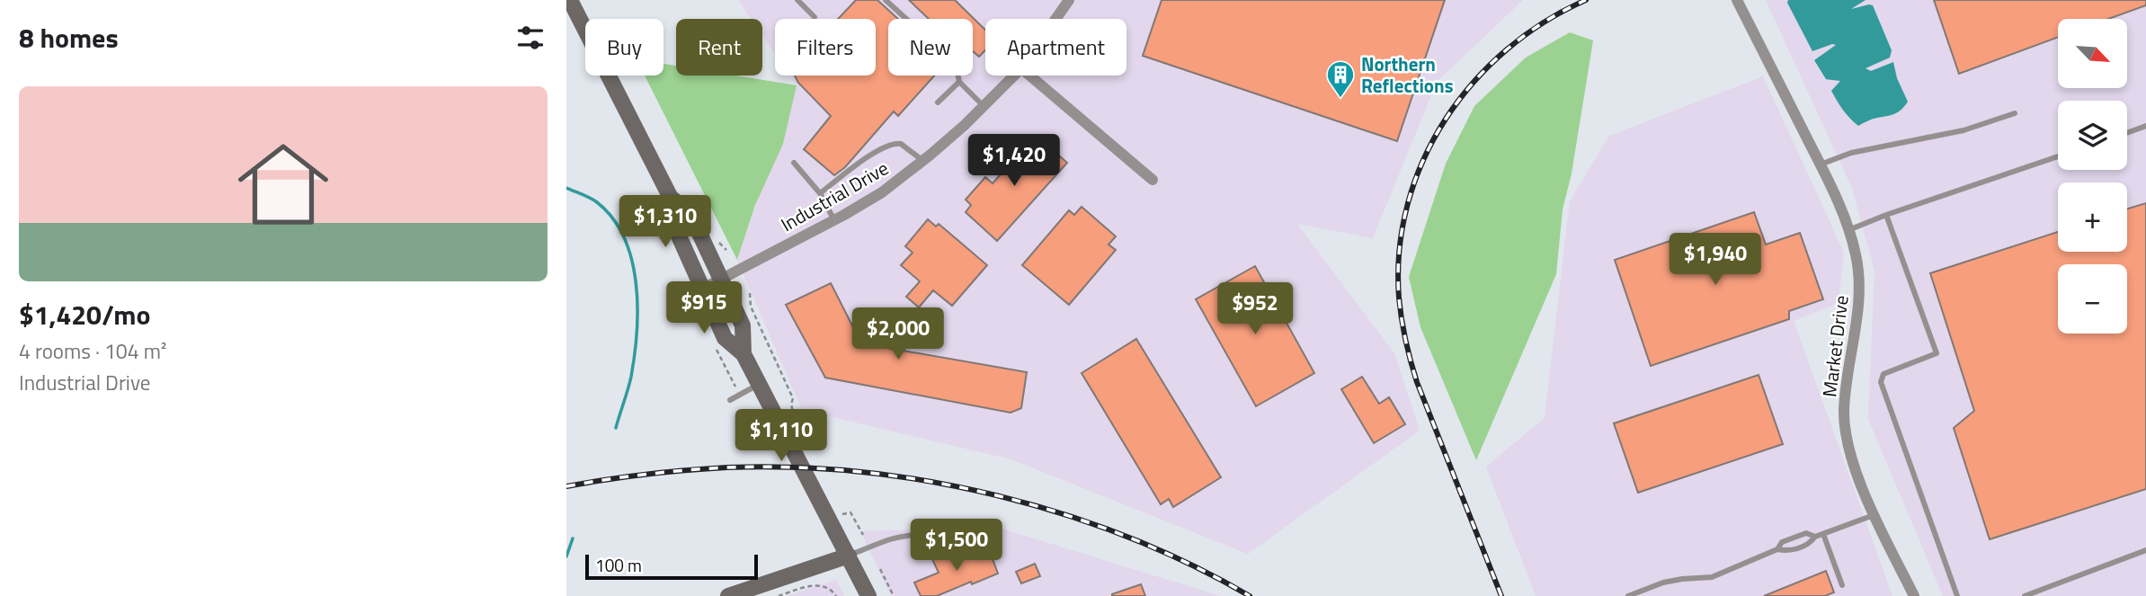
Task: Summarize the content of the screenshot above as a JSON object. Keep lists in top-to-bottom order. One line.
{"streets":{"street":["Industrial Drive","Market Drive"]},"places":{"building":["Northern Reflections"]},"scale_bar":"100 m","north":"bottom right","page":{"heading":"8 homes","map_buttons":["+","−"],"chip":["Buy","Rent","Filters","New","Apartment"],"list":[{"name":"$1,420/mo","note":"4 rooms · 104 m² · Industrial Drive"}],"price":["$1,420","$1,310","$1,940","$915","$952","$2,000","$1,110","$1,500"],"scale":"100 m"}}
